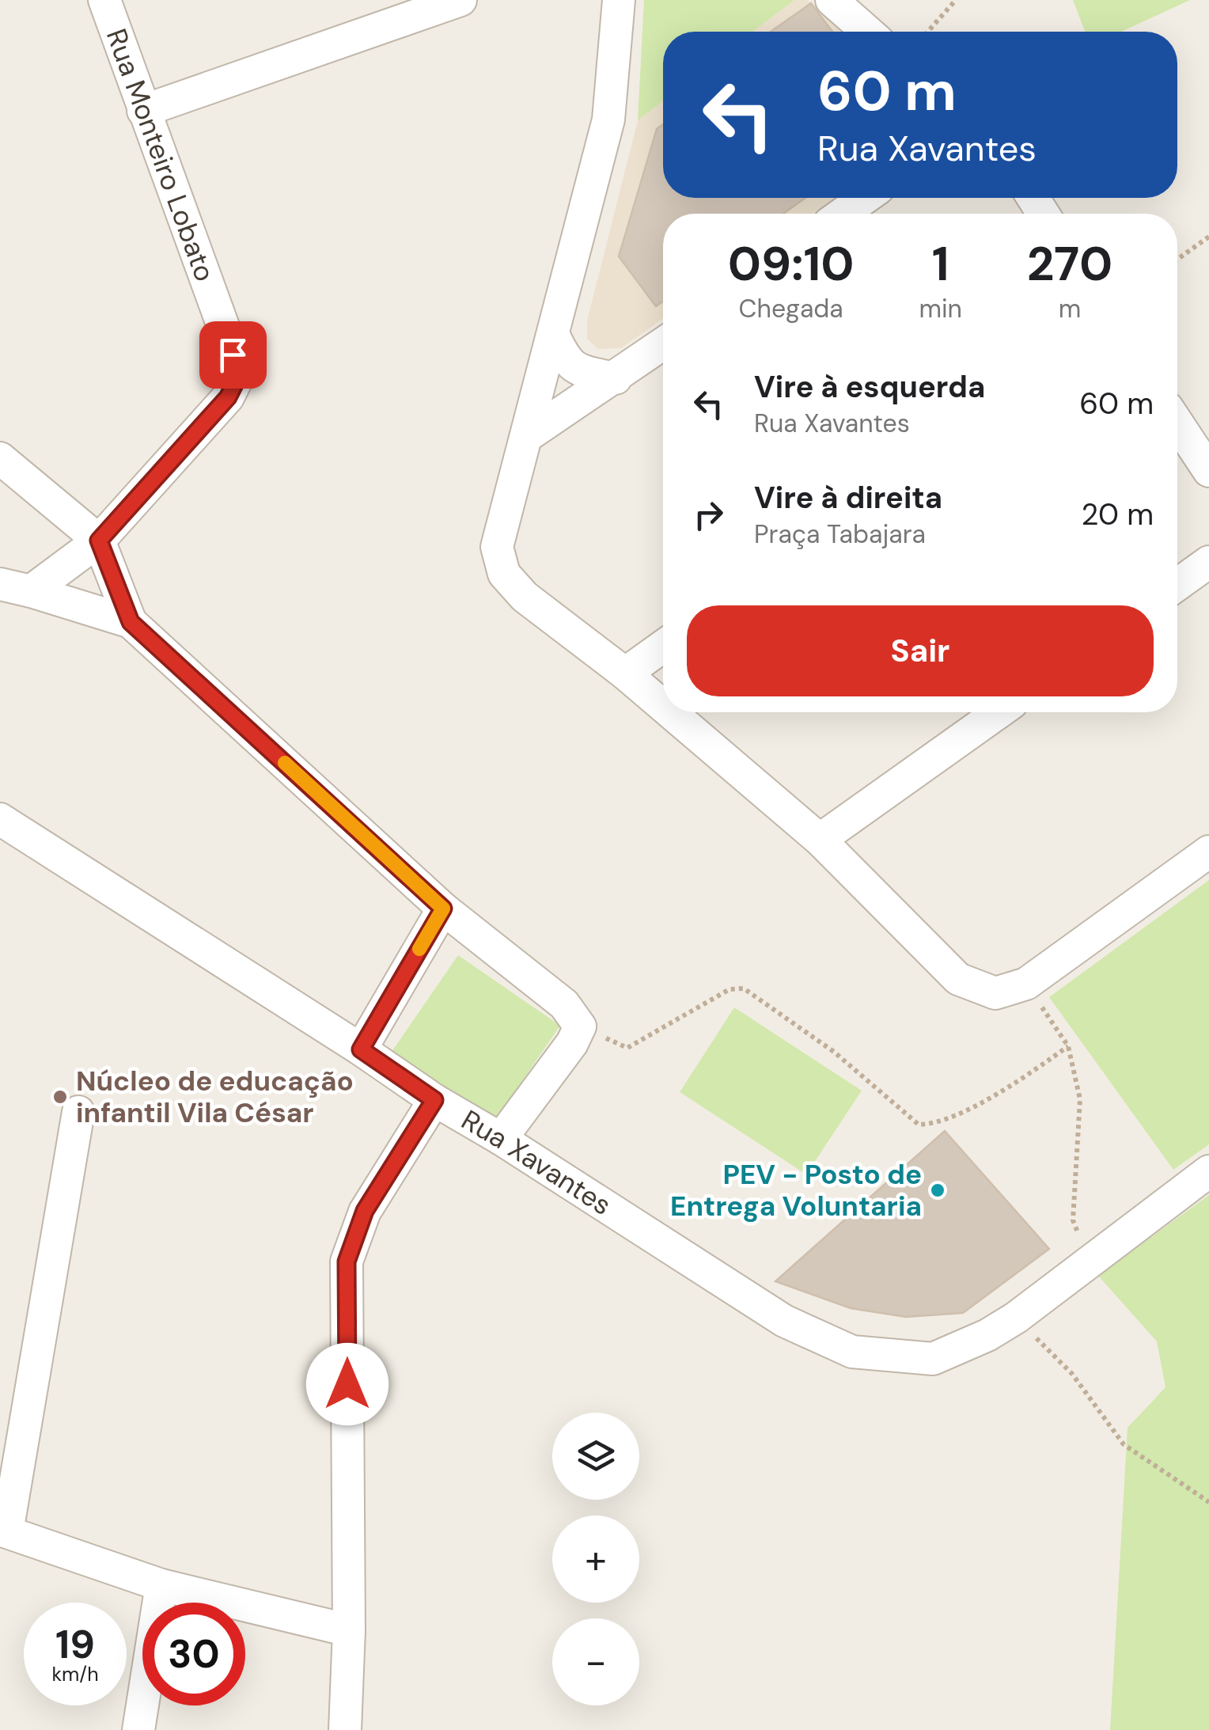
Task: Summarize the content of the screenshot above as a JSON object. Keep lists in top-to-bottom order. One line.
{"streets":{"street":["Rua Monteiro Lobato","Rua Xavantes"]},"places":["Núcleo de educação infantil Vila César","PEV - Posto de Entrega Voluntaria"],"page":{"turn":["60 m","Rua Xavantes"],"eta":["09:10","Chegada","1","min","270","m"],"list":[{"name":"Vire à esquerda","note":"Rua Xavantes","value":"60 m"},{"name":"Vire à direita","note":"Praça Tabajara","value":"20 m"}],"buttons":"Sair","map_buttons":["+","−"],"speed":"19 km/h","limit":"30"}}
